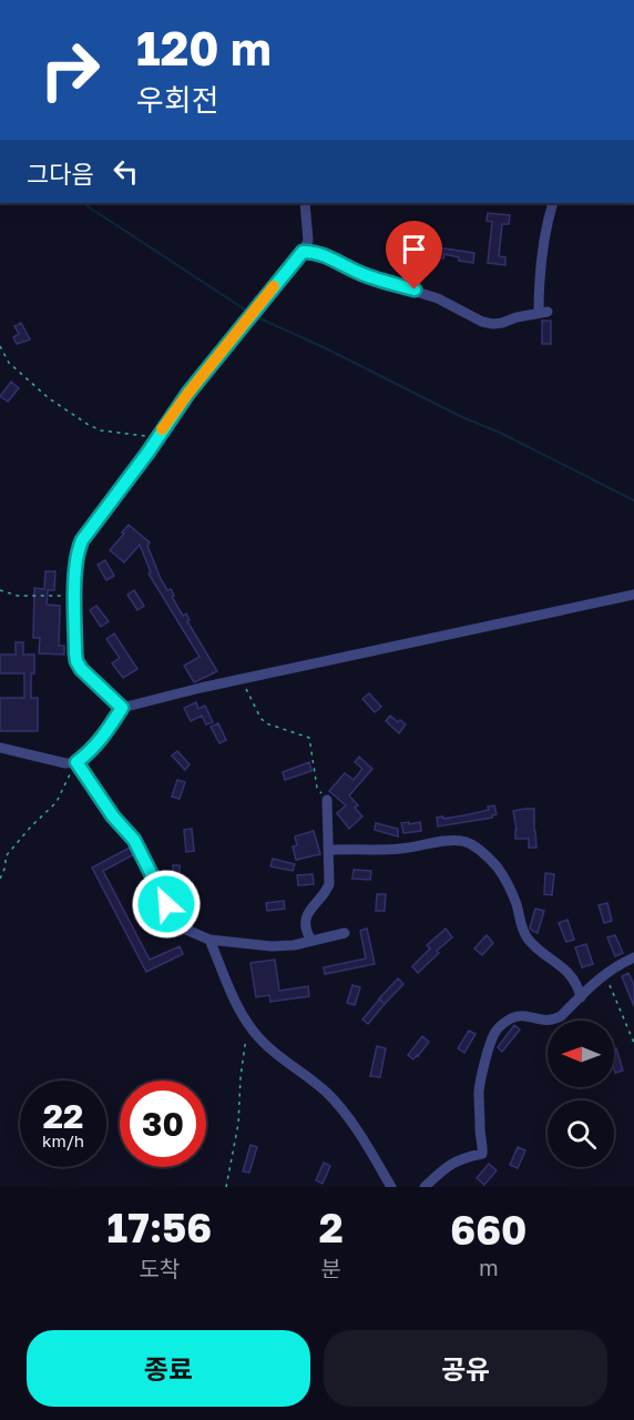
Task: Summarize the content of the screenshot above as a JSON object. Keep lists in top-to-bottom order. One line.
{"north":"left","page":{"turn":["120 m","우회전"],"then":"그다음","speed":"22 km/h","limit":"30","eta":["17:56","도착","2","분","660","m"],"buttons":["종료","공유"]}}
